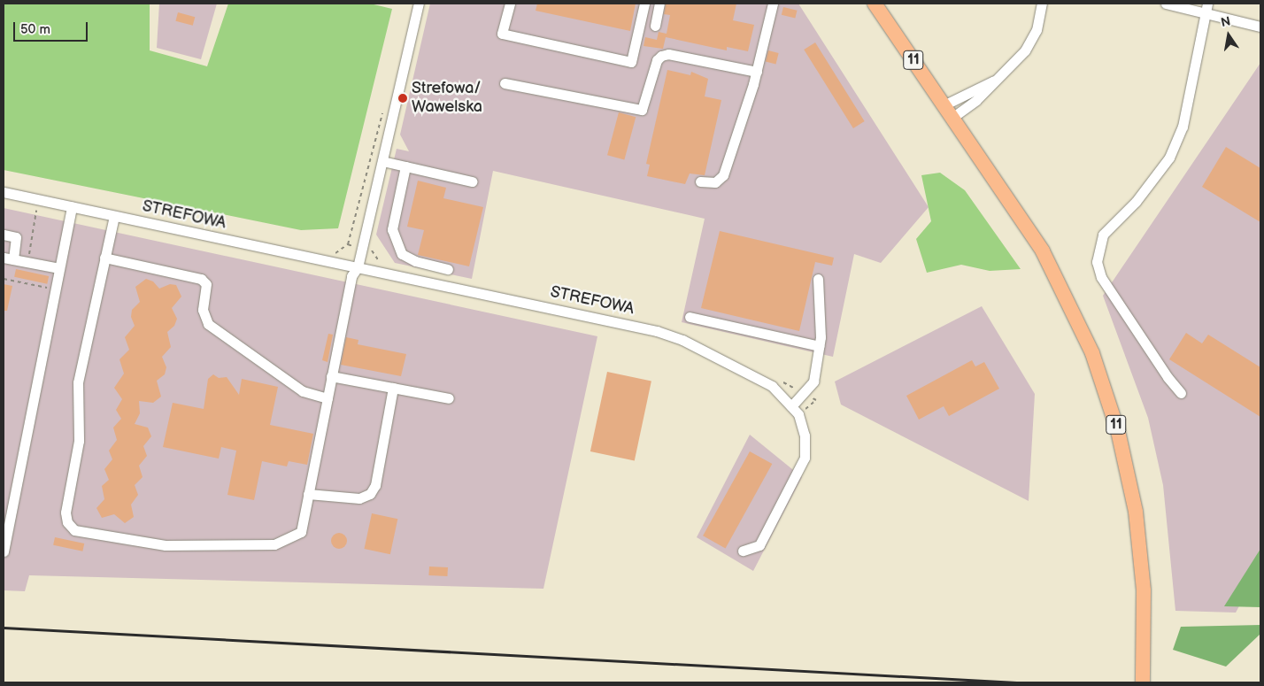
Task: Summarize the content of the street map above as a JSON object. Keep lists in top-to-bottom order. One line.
{"streets":{"highway":["11"],"street":["STREFOWA"]},"places":["Strefowa/ Wawelska"],"scale_bar":"50 m","north":"top"}
